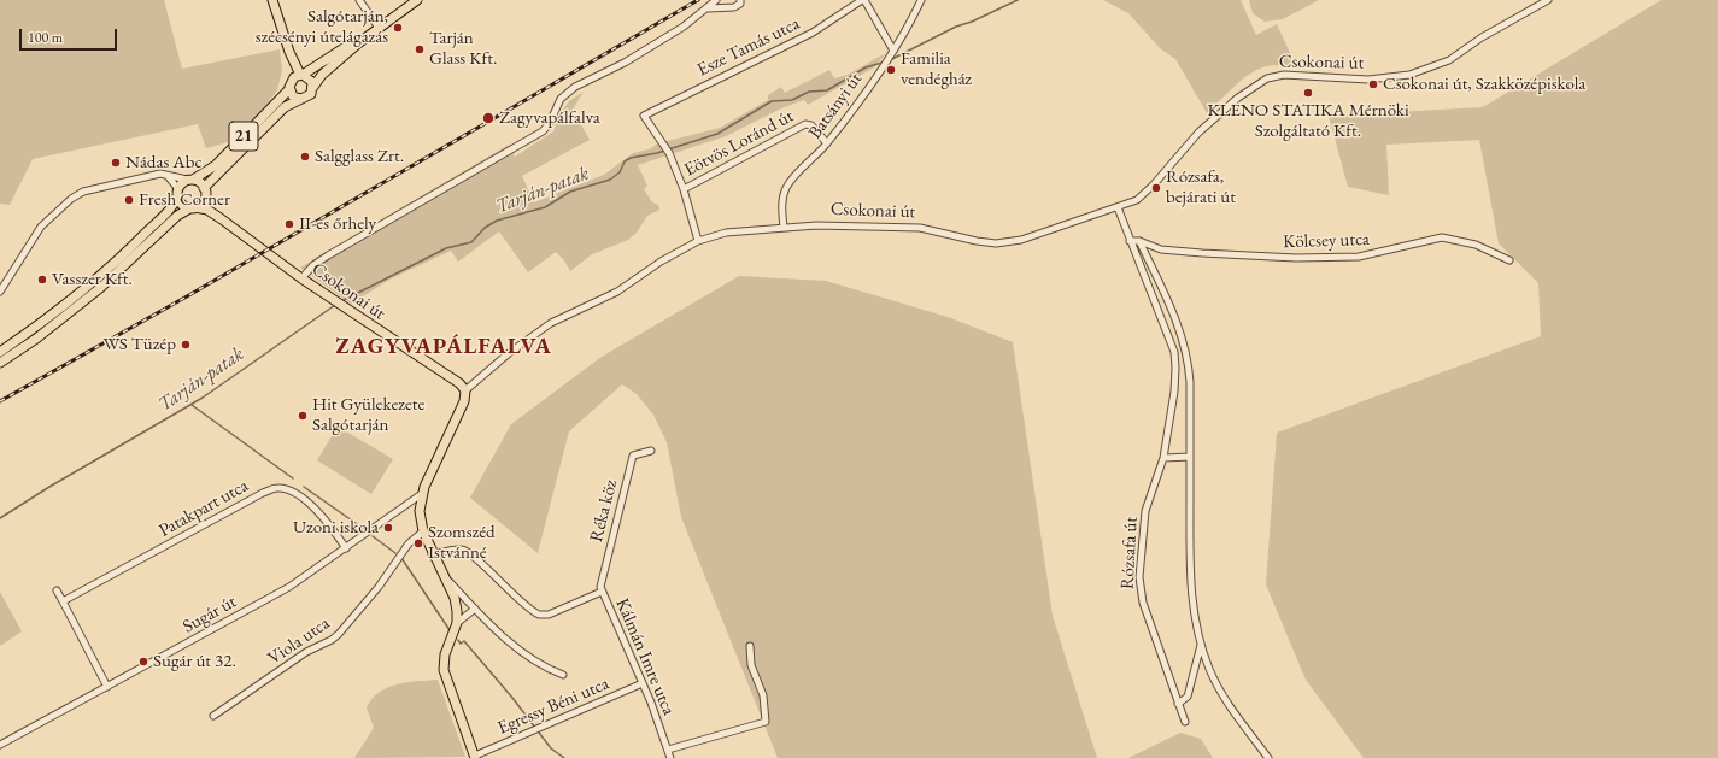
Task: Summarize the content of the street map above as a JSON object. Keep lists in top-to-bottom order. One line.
{"streets":{"main road":["Csokonai út","21"],"street":["Esze Tamás utca","Batsányi út","Eötvös Loránd út","Kölcsey utca","Patakpart utca","Réka köz","Rózsafa út","Sugár út","Viola utca","Kálmán Imre utca","Egressy Béni utca"]},"crossings":[["Esze Tamás utca","Eötvös Loránd út"],["Csokonai út","Batsányi út"],["Csokonai út","Rózsafa út"],["Batsányi út","Eötvös Loránd út"],["Patakpart utca","Sugár út"],["Réka köz","Kálmán Imre utca"],["Kálmán Imre utca","Egressy Béni utca"]],"districts":["ZAGYVAPÁLFALVA"],"water":["Tarján-patak"],"places":["Salgótarján, szécsényi útelágazás","Tarján Glass Kft.","Familia vendégház","Csokonai út, Szakközépiskola","KLENO STATIKA Mérnöki Szolgáltató Kft.","Zagyvapálfalva","Salgglass Zrt.","Nádas Abc","Rózsafa, bejárati út","Fresh Corner","II-es őrhely","Vasszer Kft.","WS Tüzép","Hit Gyülekezete Salgótarján","Uzoni iskola","Szomszéd Istvánné","Sugár út 32."],"scale_bar":"100 m"}
